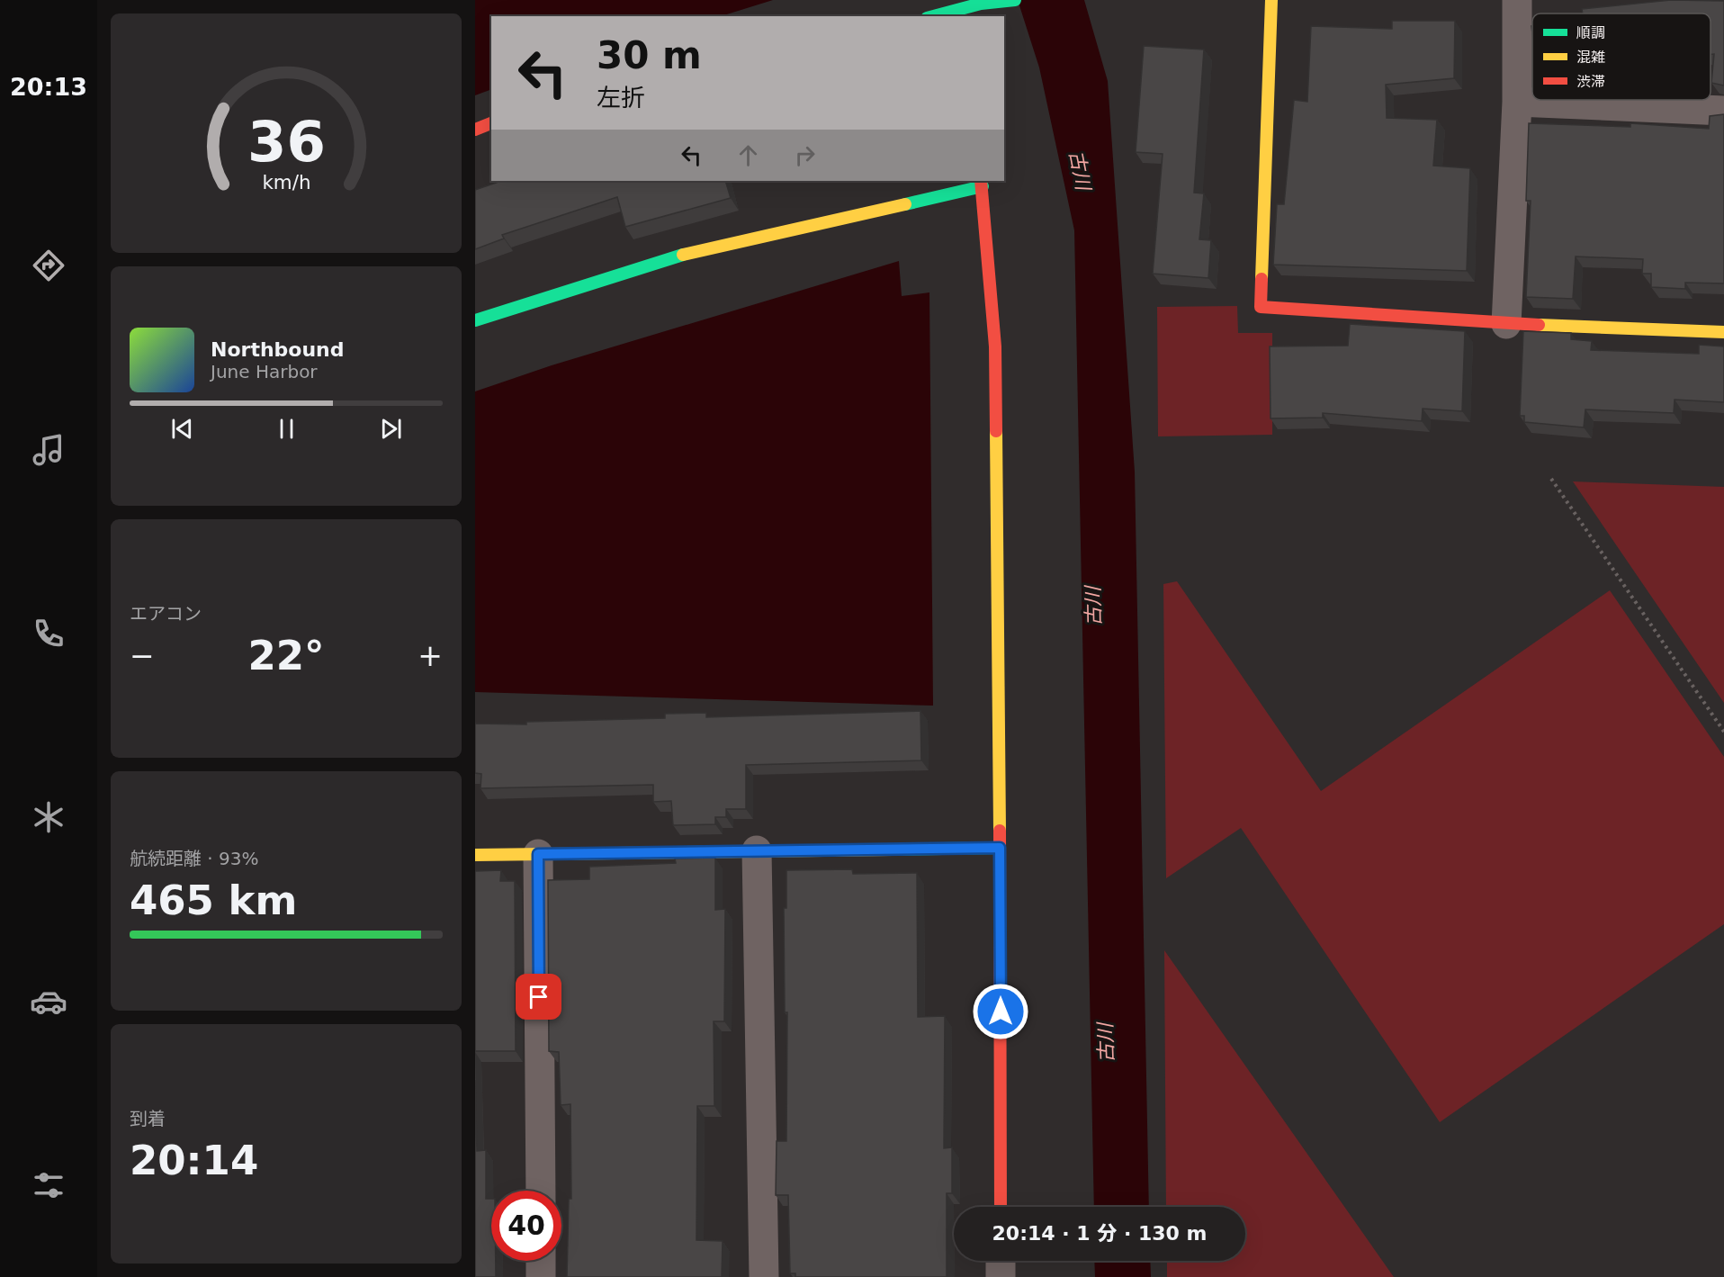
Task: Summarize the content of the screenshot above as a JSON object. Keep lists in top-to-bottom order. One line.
{"water":["古川"],"legend":["順調","混雑","渋滞"],"page":{"tabs":"20:13","turn":["30 m","左折"],"song":["Northbound","June Harbor"],"tile":["エアコン",["航続距離 · 93%","465 km"],["到着","20:14"]],"heat":["−","22°","+"],"limit":"40","trip":"20:14 · 1 分 · 130 m","gauge":["36","km/h"]}}
